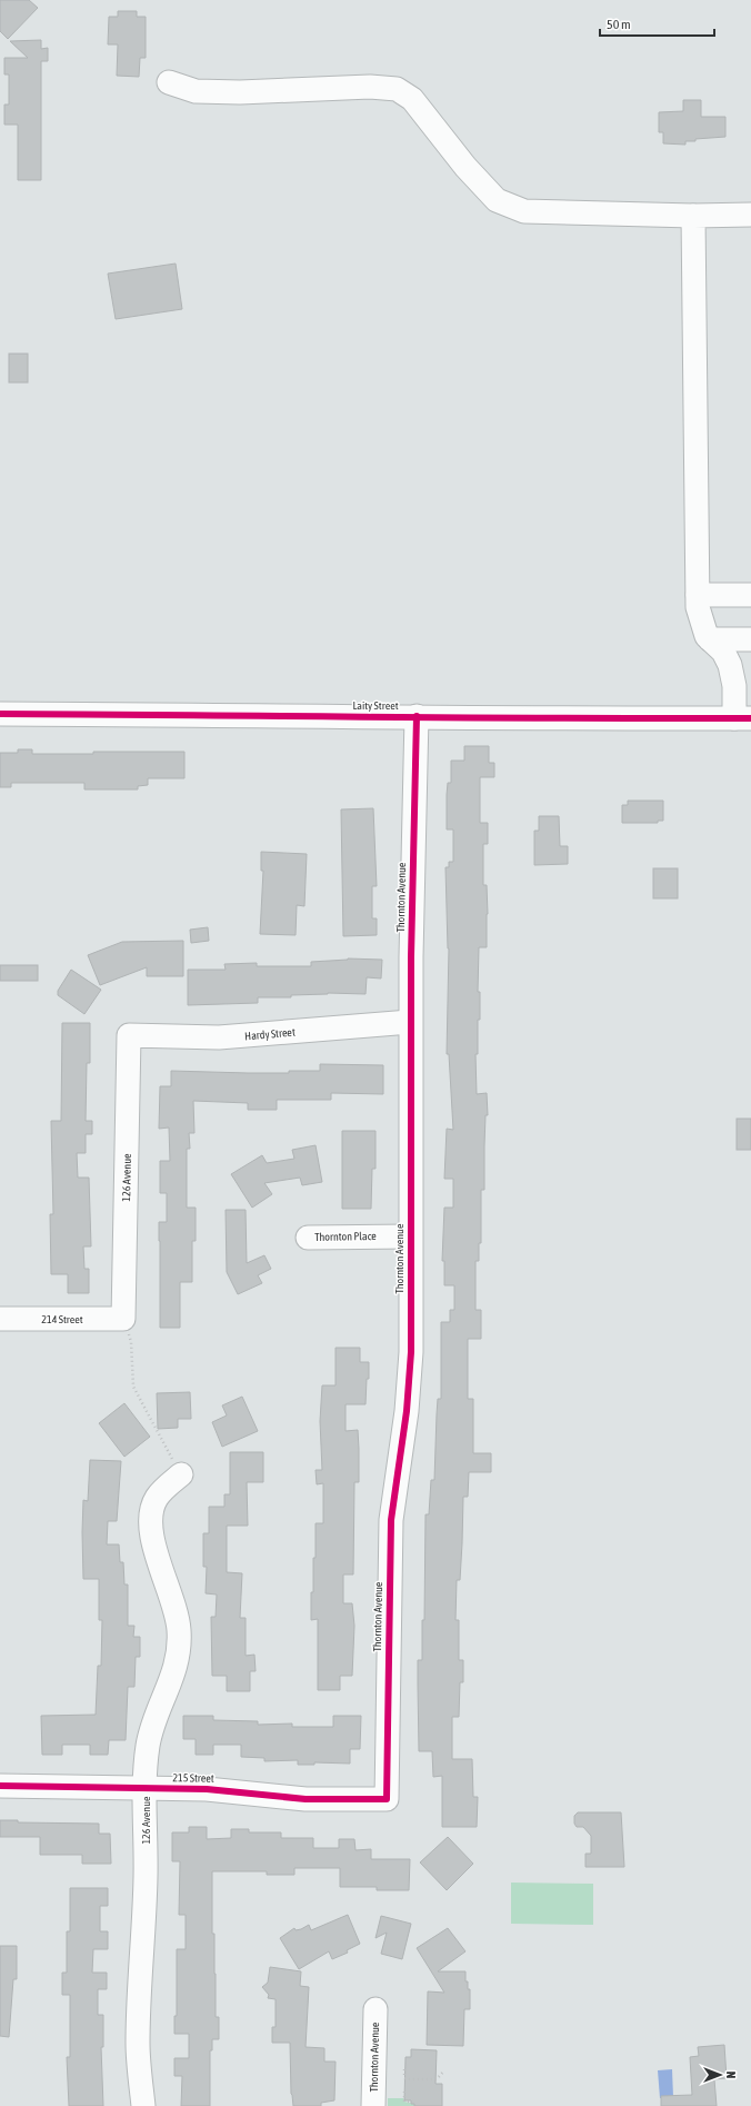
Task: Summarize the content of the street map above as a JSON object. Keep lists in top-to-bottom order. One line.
{"streets":{"street":["Laity Street","Thornton Avenue","Hardy Street","126 Avenue","Thornton Place","214 Street","215 Street"]},"crossings":[["Laity Street","Thornton Avenue"],["Thornton Avenue","Hardy Street"],["Thornton Avenue","Thornton Place"],["Thornton Avenue","215 Street"],["Hardy Street","126 Avenue"],["126 Avenue","214 Street"],["126 Avenue","215 Street"]],"scale_bar":"50 m","north":"right"}
